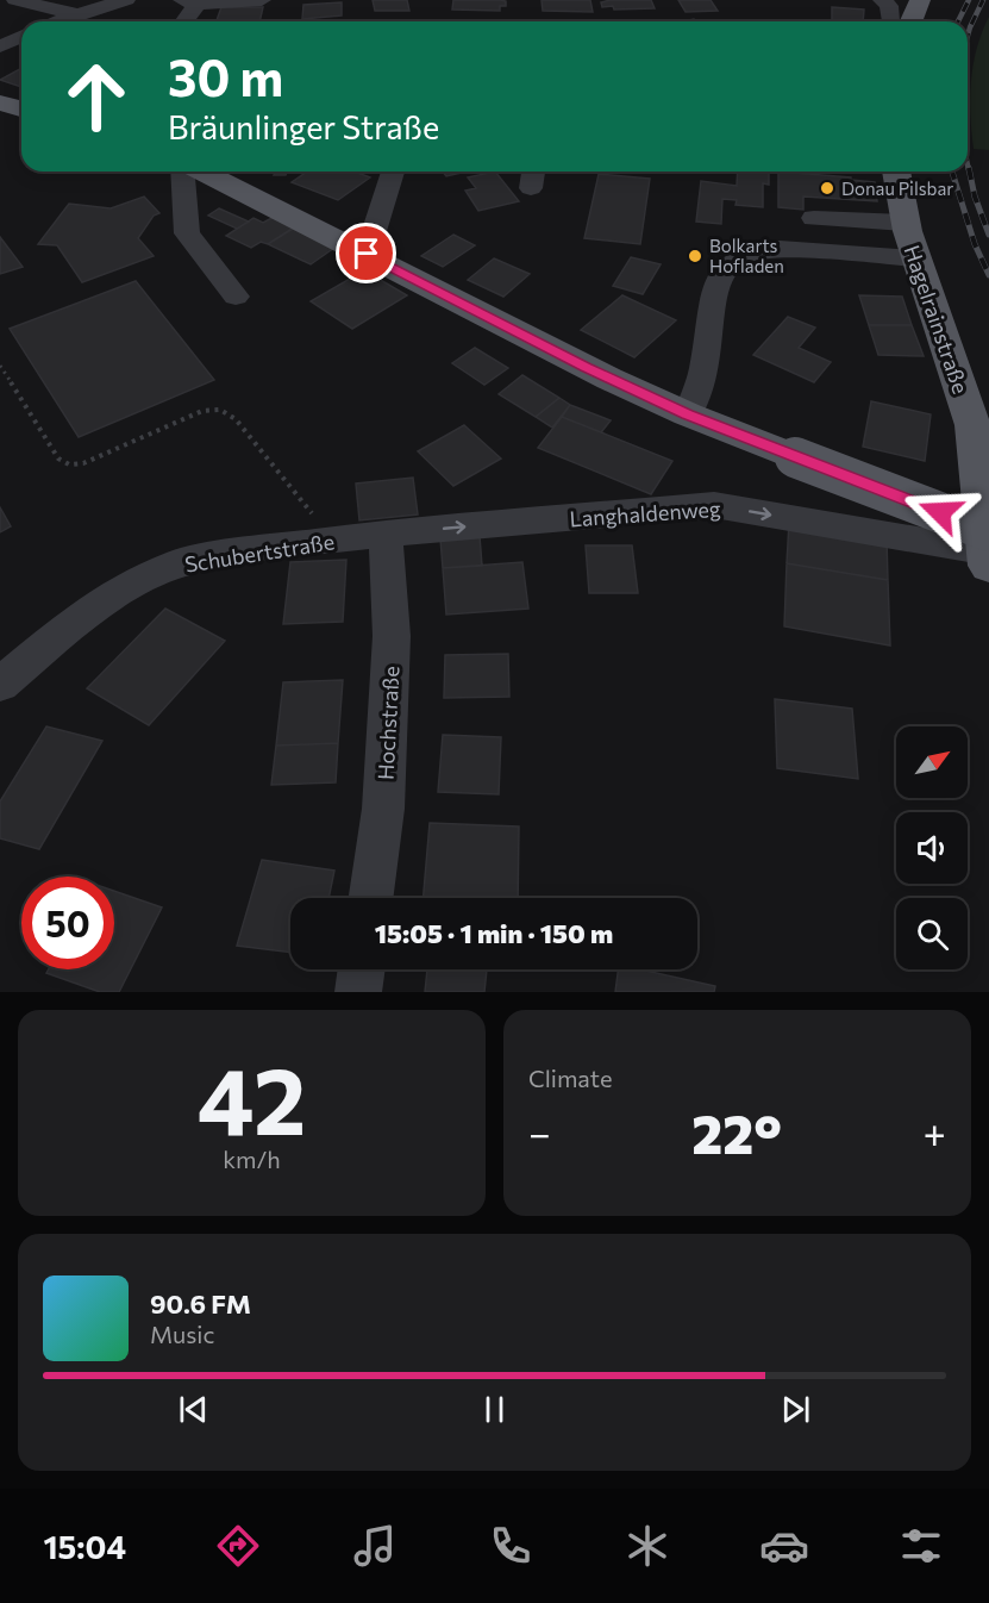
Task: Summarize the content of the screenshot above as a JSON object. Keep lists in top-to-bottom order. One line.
{"streets":{"main road":["Hagelrainstraße"],"street":["Langhaldenweg","Schubertstraße","Hochstraße"]},"crossings":[["Hagelrainstraße","Langhaldenweg"],["Langhaldenweg","Schubertstraße"],["Langhaldenweg","Hochstraße"],["Schubertstraße","Hochstraße"]],"one_way":["Langhaldenweg"],"places":["Donau Pilsbar","Bolkarts Hofladen"],"north":"top right","page":{"turn":["30 m","Bräunlinger Straße"],"limit":"50","trip":"15:05 · 1 min · 150 m","tile":[["42","km/h"],"Climate"],"heat":["−","22°","+"],"song":["90.6 FM","Music"],"tabs":"15:04"}}
